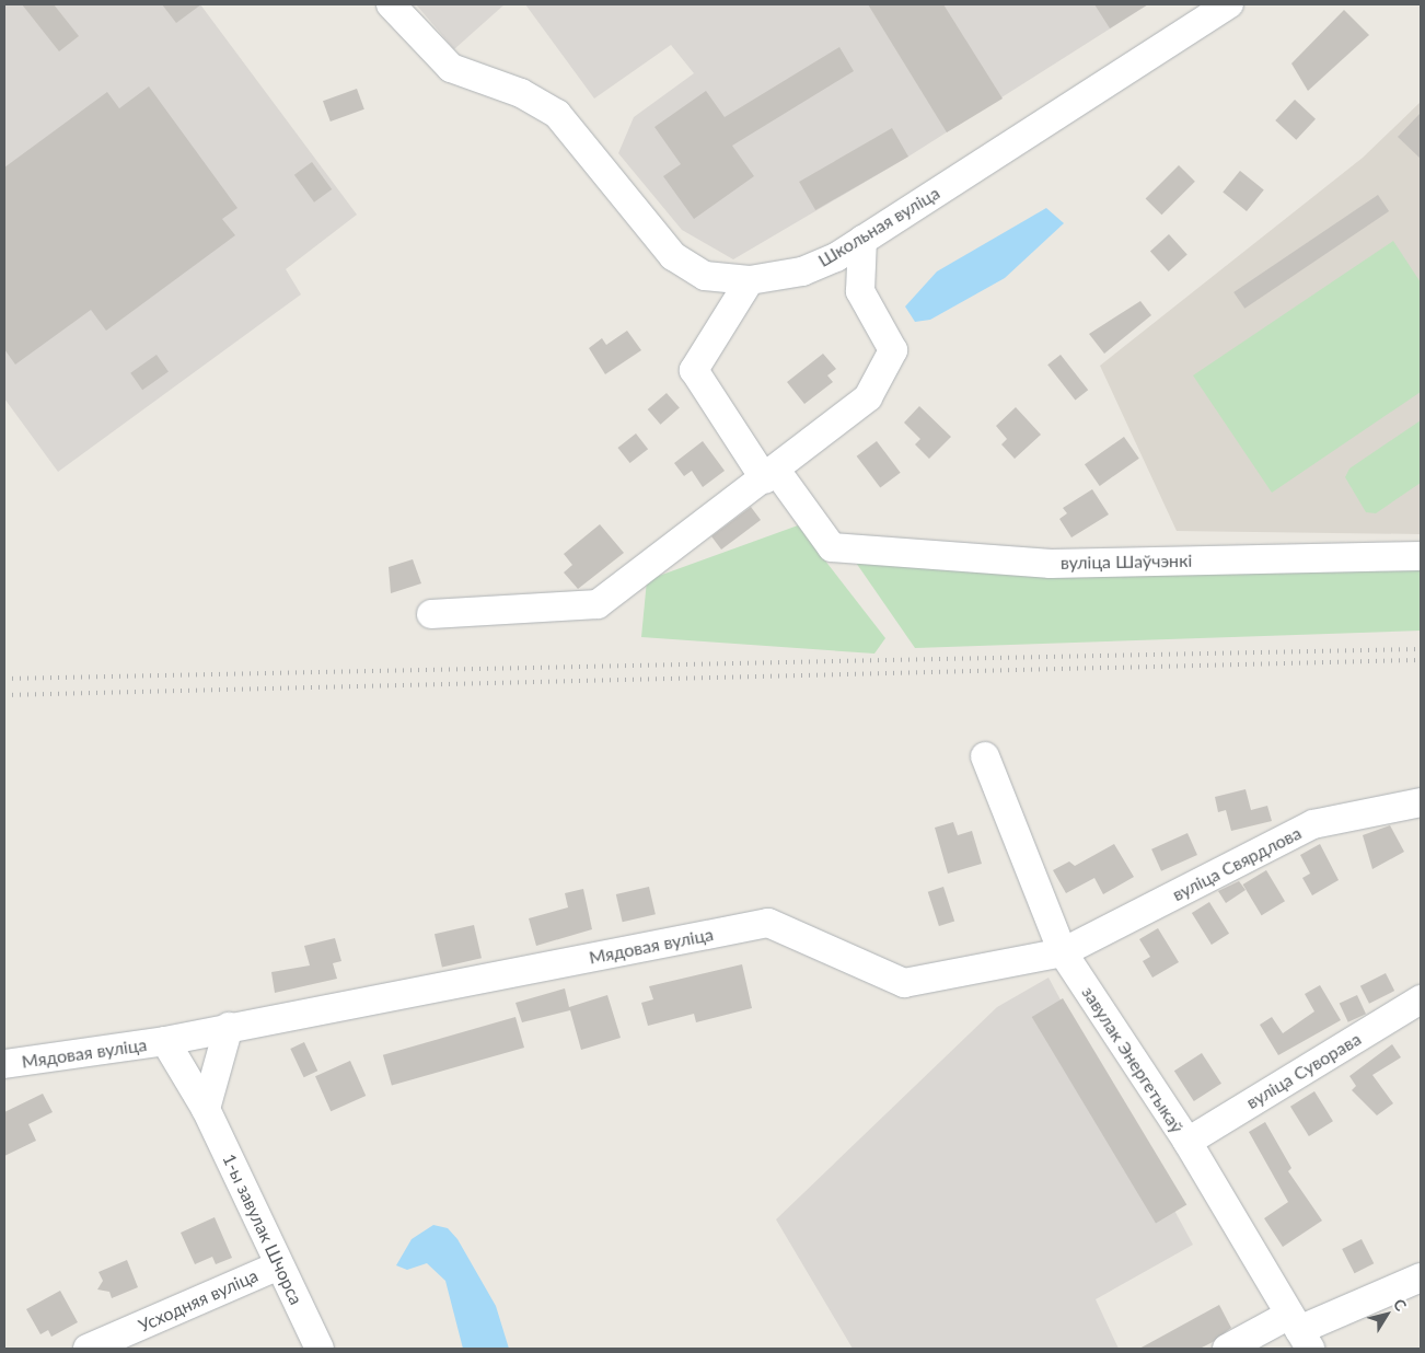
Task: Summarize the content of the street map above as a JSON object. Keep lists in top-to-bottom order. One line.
{"streets":{"street":["Школьная вуліца","вуліца Шаўчэнкі","вуліца Свярдлова","Мядовая вуліца","завулак Энергетыкаў","вуліца Суворава","1-ы завулак Шчорса","Усходняя вуліца"]},"crossings":[["вуліца Свярдлова","Мядовая вуліца"],["вуліца Свярдлова","завулак Энергетыкаў"],["Мядовая вуліца","завулак Энергетыкаў"],["Мядовая вуліца","1-ы завулак Шчорса"],["завулак Энергетыкаў","вуліца Суворава"],["1-ы завулак Шчорса","Усходняя вуліца"]],"north":"top right"}
